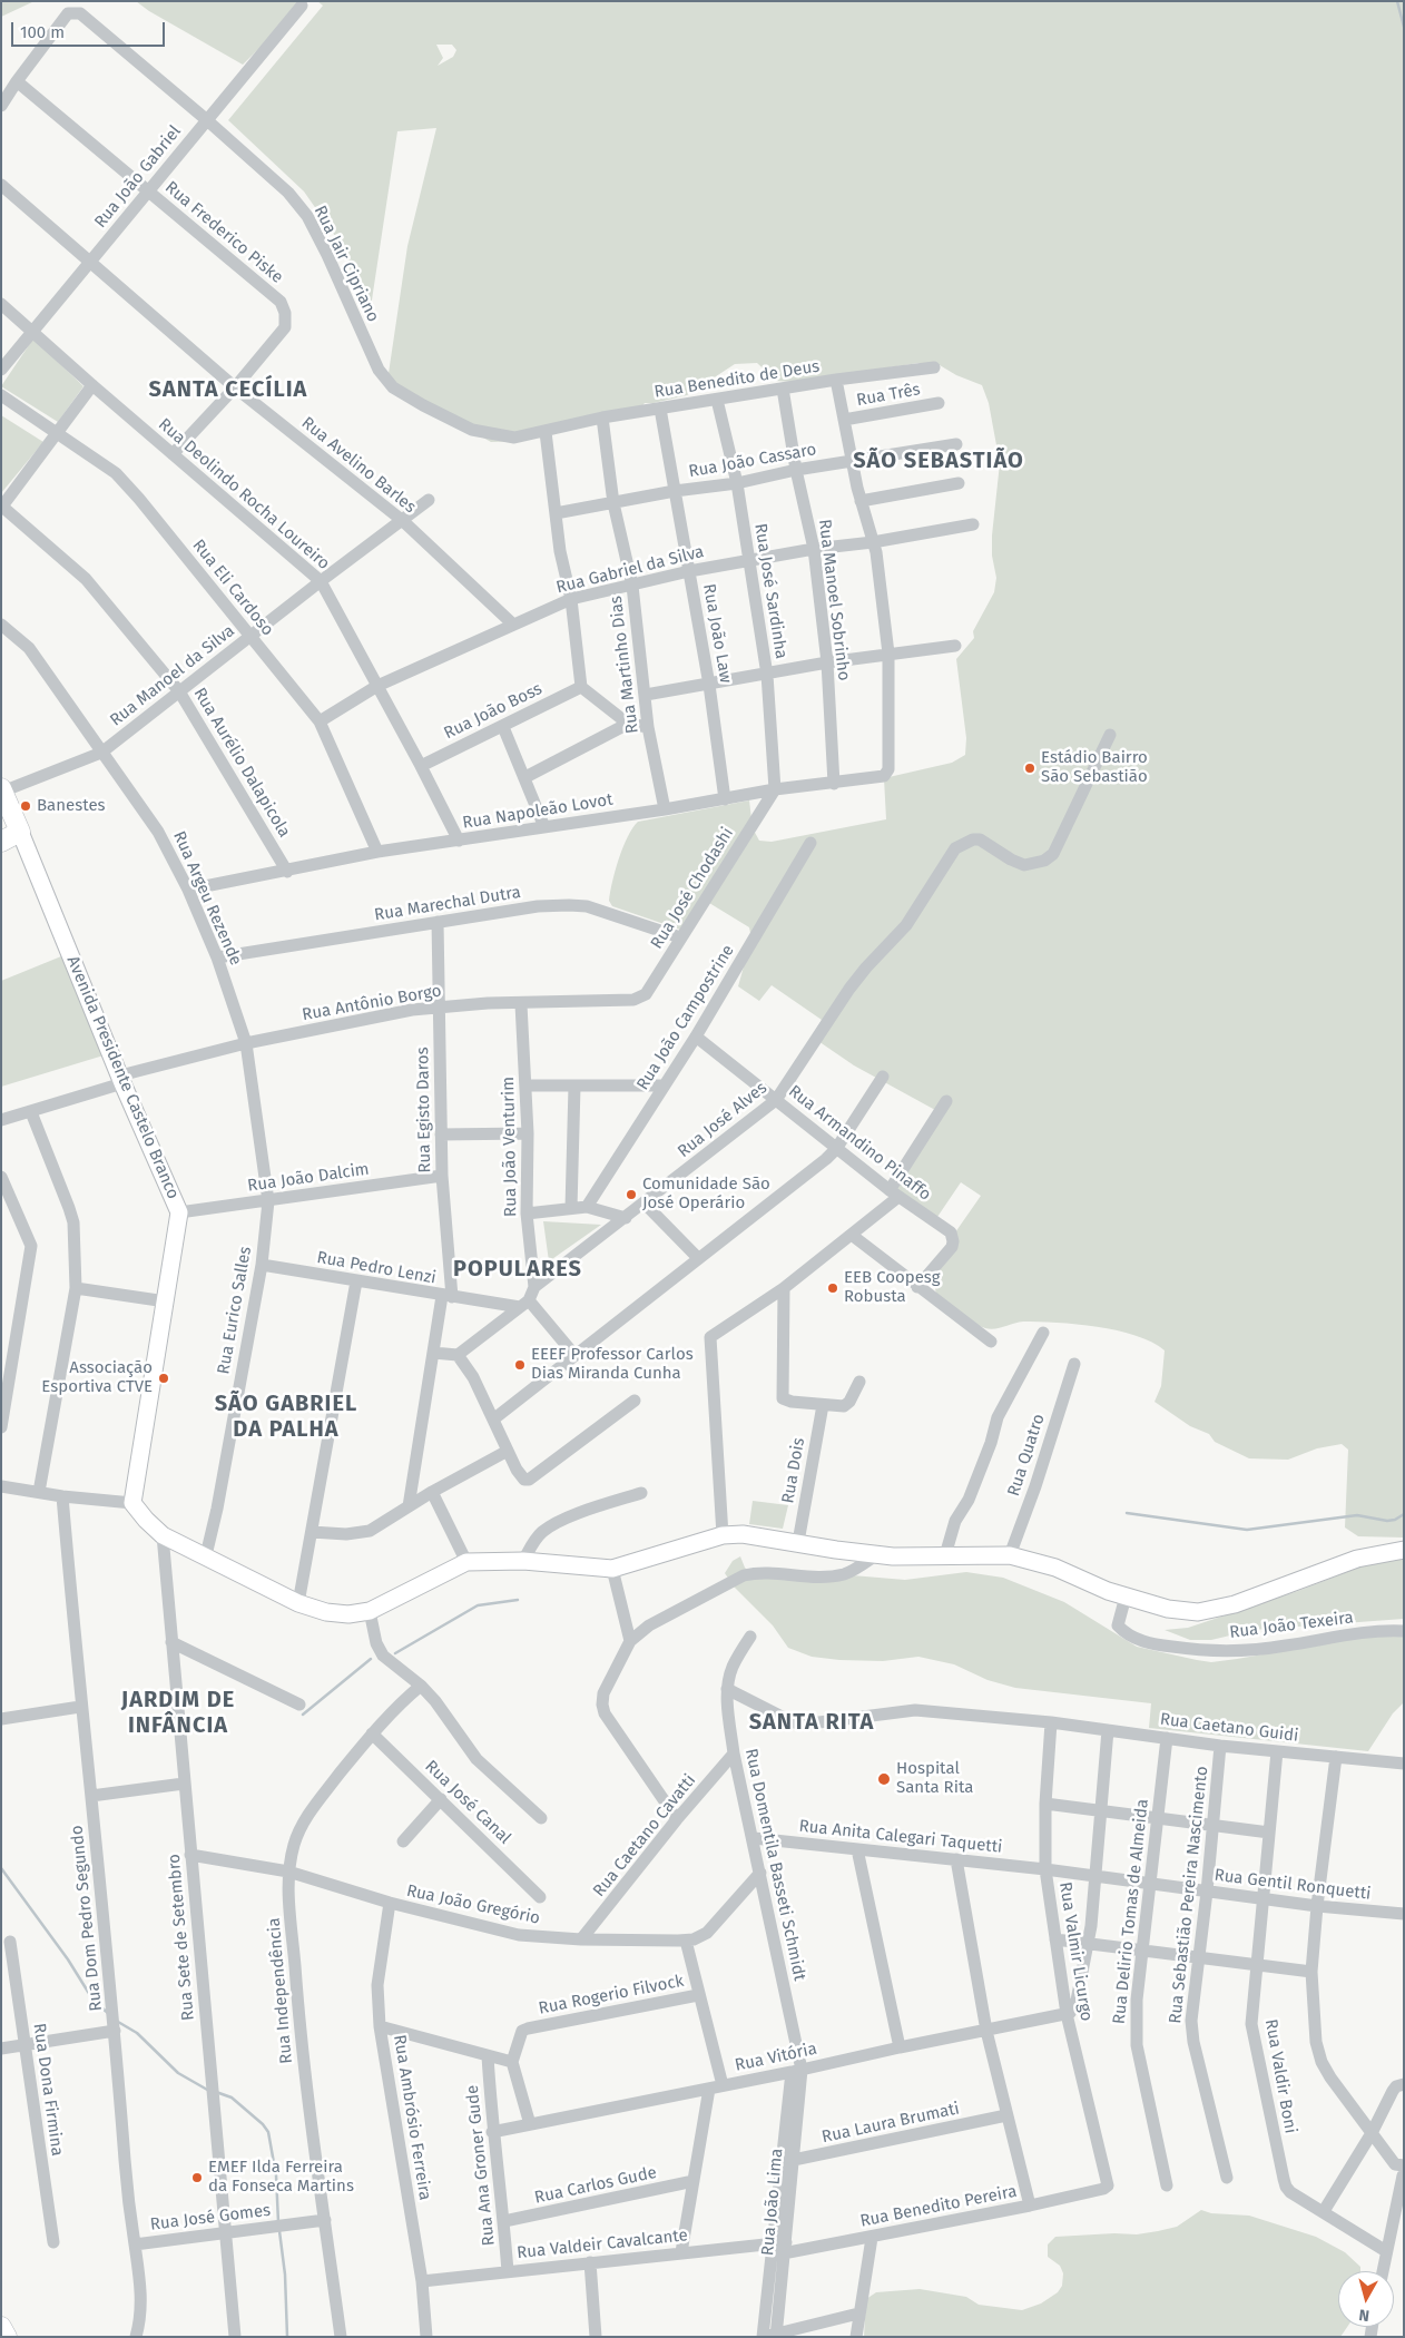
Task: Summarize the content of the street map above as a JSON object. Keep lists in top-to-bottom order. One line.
{"streets":{"main road":["Avenida Presidente Castelo Branco"],"street":["Rua João Gabriel","Rua Frederico Piske","Rua Jair Cipriano","Rua Benedito de Deus","Rua Três","Rua João Cassaro","Rua Avelino Barles","Rua Deolindo Rocha Loureiro","Rua Gabriel da Silva","Rua Eli Cardoso","Rua José Sardinha","Rua Manoel Sobrinho","Rua João Law","Rua Martinho Dias","Rua Manoel da Silva","Rua João Boss","Rua Aurélio Dalapicola","Rua Napoleão Lovot","Rua José Chodashi","Rua Argeu Rezende","Rua Marechal Dutra","Rua Antônio Borgo","Rua João Campostrine","Rua Egisto Daros","Rua José Alves","Rua Armandino Pinaffo","Rua João Venturim","Rua João Dalcim","Rua Pedro Lenzi","Rua Eurico Salles","Rua Quatro","Rua Dois","Rua João Texeira","Rua Caetano Guidi","Rua José Canal","Rua Caetano Cavatti","Rua Anita Calegari Taquetti","Rua Domentila Basseti Schmidt","Rua Gentil Ronquetti","Rua Sebastião Pereira Nascimento","Rua João Gregório","Rua Delirio Tomas de Almeida","Rua Dom Pedro Segundo","Rua Sete de Setembro","Rua Valmir Licurgo","Rua Independência","Rua Rogerio Filvock","Rua Vitória","Rua Valdir Boni","Rua Dona Firmina","Rua Ambrósio Ferreira","Rua Laura Brumati","Rua Ana Groner Gude","Rua Carlos Gude","Rua João Lima","Rua Benedito Pereira","Rua José Gomes","Rua Valdeir Cavalcante"]},"crossings":[["Rua João Gabriel","Rua Frederico Piske"],["Rua João Gabriel","Rua Jair Cipriano"],["Rua João Gabriel","Rua Avelino Barles"],["Rua João Gabriel","Rua Deolindo Rocha Loureiro"],["Rua Frederico Piske","Rua Jair Cipriano"],["Rua Frederico Piske","Rua Avelino Barles"],["Rua Jair Cipriano","Rua Benedito de Deus"],["Rua Benedito de Deus","Rua José Sardinha"],["Rua Benedito de Deus","Rua Manoel Sobrinho"],["Rua Benedito de Deus","Rua João Law"],["Rua Benedito de Deus","Rua Martinho Dias"],["Rua João Cassaro","Rua José Sardinha"],["Rua João Cassaro","Rua Manoel Sobrinho"],["Rua João Cassaro","Rua João Law"],["Rua João Cassaro","Rua Martinho Dias"],["Rua Avelino Barles","Rua Gabriel da Silva"],["Rua Avelino Barles","Rua Manoel da Silva"],["Rua Deolindo Rocha Loureiro","Rua Gabriel da Silva"],["Rua Deolindo Rocha Loureiro","Rua Manoel da Silva"],["Rua Deolindo Rocha Loureiro","Rua João Boss"],["Rua Deolindo Rocha Loureiro","Rua Napoleão Lovot"],["Rua Gabriel da Silva","Rua Eli Cardoso"],["Rua Gabriel da Silva","Rua José Sardinha"],["Rua Gabriel da Silva","Rua Manoel Sobrinho"],["Rua Gabriel da Silva","Rua João Law"],["Rua Gabriel da Silva","Rua Martinho Dias"],["Rua Eli Cardoso","Rua Manoel da Silva"],["Rua Eli Cardoso","Rua Napoleão Lovot"],["Rua José Sardinha","Rua Napoleão Lovot"],["Rua José Sardinha","Rua José Chodashi"],["Rua Manoel Sobrinho","Rua Napoleão Lovot"],["Rua João Law","Rua Napoleão Lovot"],["Rua Martinho Dias","Rua Napoleão Lovot"],["Rua Manoel da Silva","Rua Aurélio Dalapicola"],["Rua Manoel da Silva","Rua Argeu Rezende"],["Rua Manoel da Silva","Avenida Presidente Castelo Branco"],["Rua Aurélio Dalapicola","Rua Napoleão Lovot"],["Rua Napoleão Lovot","Rua José Chodashi"],["Rua Napoleão Lovot","Rua Argeu Rezende"],["Rua José Chodashi","Rua Marechal Dutra"],["Rua José Chodashi","Rua Antônio Borgo"],["Rua Argeu Rezende","Rua Marechal Dutra"],["Rua Argeu Rezende","Rua Antônio Borgo"],["Rua Argeu Rezende","Rua João Dalcim"],["Rua Argeu Rezende","Rua Eurico Salles"],["Rua Marechal Dutra","Rua Egisto Daros"],["Rua Antônio Borgo","Avenida Presidente Castelo Branco"],["Rua Antônio Borgo","Rua Egisto Daros"],["Rua Antônio Borgo","Rua João Venturim"],["Rua João Campostrine","Rua Armandino Pinaffo"],["Avenida Presidente Castelo Branco","Rua João Dalcim"],["Rua Egisto Daros","Rua João Dalcim"],["Rua Egisto Daros","Rua Pedro Lenzi"],["Rua José Alves","Rua Armandino Pinaffo"],["Rua José Alves","Rua João Venturim"],["Rua João Dalcim","Rua Eurico Salles"],["Rua Pedro Lenzi","Rua Eurico Salles"],["Rua Caetano Guidi","Rua Domentila Basseti Schmidt"],["Rua Caetano Guidi","Rua Sebastião Pereira Nascimento"],["Rua Caetano Guidi","Rua Delirio Tomas de Almeida"],["Rua Caetano Guidi","Rua Valmir Licurgo"],["Rua Caetano Guidi","Rua Valdir Boni"],["Rua José Canal","Rua Independência"],["Rua Caetano Cavatti","Rua Domentila Basseti Schmidt"],["Rua Caetano Cavatti","Rua João Gregório"],["Rua Anita Calegari Taquetti","Rua Domentila Basseti Schmidt"],["Rua Anita Calegari Taquetti","Rua Gentil Ronquetti"],["Rua Anita Calegari Taquetti","Rua Valmir Licurgo"],["Rua Domentila Basseti Schmidt","Rua João Gregório"],["Rua Domentila Basseti Schmidt","Rua Vitória"],["Rua Domentila Basseti Schmidt","Rua João Lima"],["Rua Gentil Ronquetti","Rua Sebastião Pereira Nascimento"],["Rua Gentil Ronquetti","Rua Delirio Tomas de Almeida"],["Rua Gentil Ronquetti","Rua Valmir Licurgo"],["Rua Gentil Ronquetti","Rua Valdir Boni"],["Rua João Gregório","Rua Sete de Setembro"],["Rua João Gregório","Rua Independência"],["Rua João Gregório","Rua Ambrósio Ferreira"],["Rua Dom Pedro Segundo","Rua José Gomes"],["Rua Sete de Setembro","Rua José Gomes"],["Rua Valmir Licurgo","Rua Vitória"],["Rua Valmir Licurgo","Rua Benedito Pereira"],["Rua Independência","Rua José Gomes"],["Rua Vitória","Rua Ana Groner Gude"],["Rua Vitória","Rua João Lima"],["Rua Ambrósio Ferreira","Rua Valdeir Cavalcante"],["Rua Laura Brumati","Rua João Lima"],["Rua Ana Groner Gude","Rua Carlos Gude"],["Rua Ana Groner Gude","Rua Valdeir Cavalcante"],["Rua João Lima","Rua Benedito Pereira"],["Rua João Lima","Rua Valdeir Cavalcante"],["Rua Benedito Pereira","Rua Valdeir Cavalcante"]],"districts":["SANTA CECÍLIA","SÃO SEBASTIÃO","POPULARES","SÃO GABRIEL DA PALHA","JARDIM DE INFÂNCIA","SANTA RITA"],"places":["Estádio Bairro São Sebastião","Banestes","Comunidade São José Operário","EEB Coopesg Robusta","EEEF Professor Carlos Dias Miranda Cunha","Associação Esportiva CTVE","Hospital Santa Rita","EMEF Ilda Ferreira da Fonseca Martins"],"scale_bar":"100 m","north":"bottom"}
